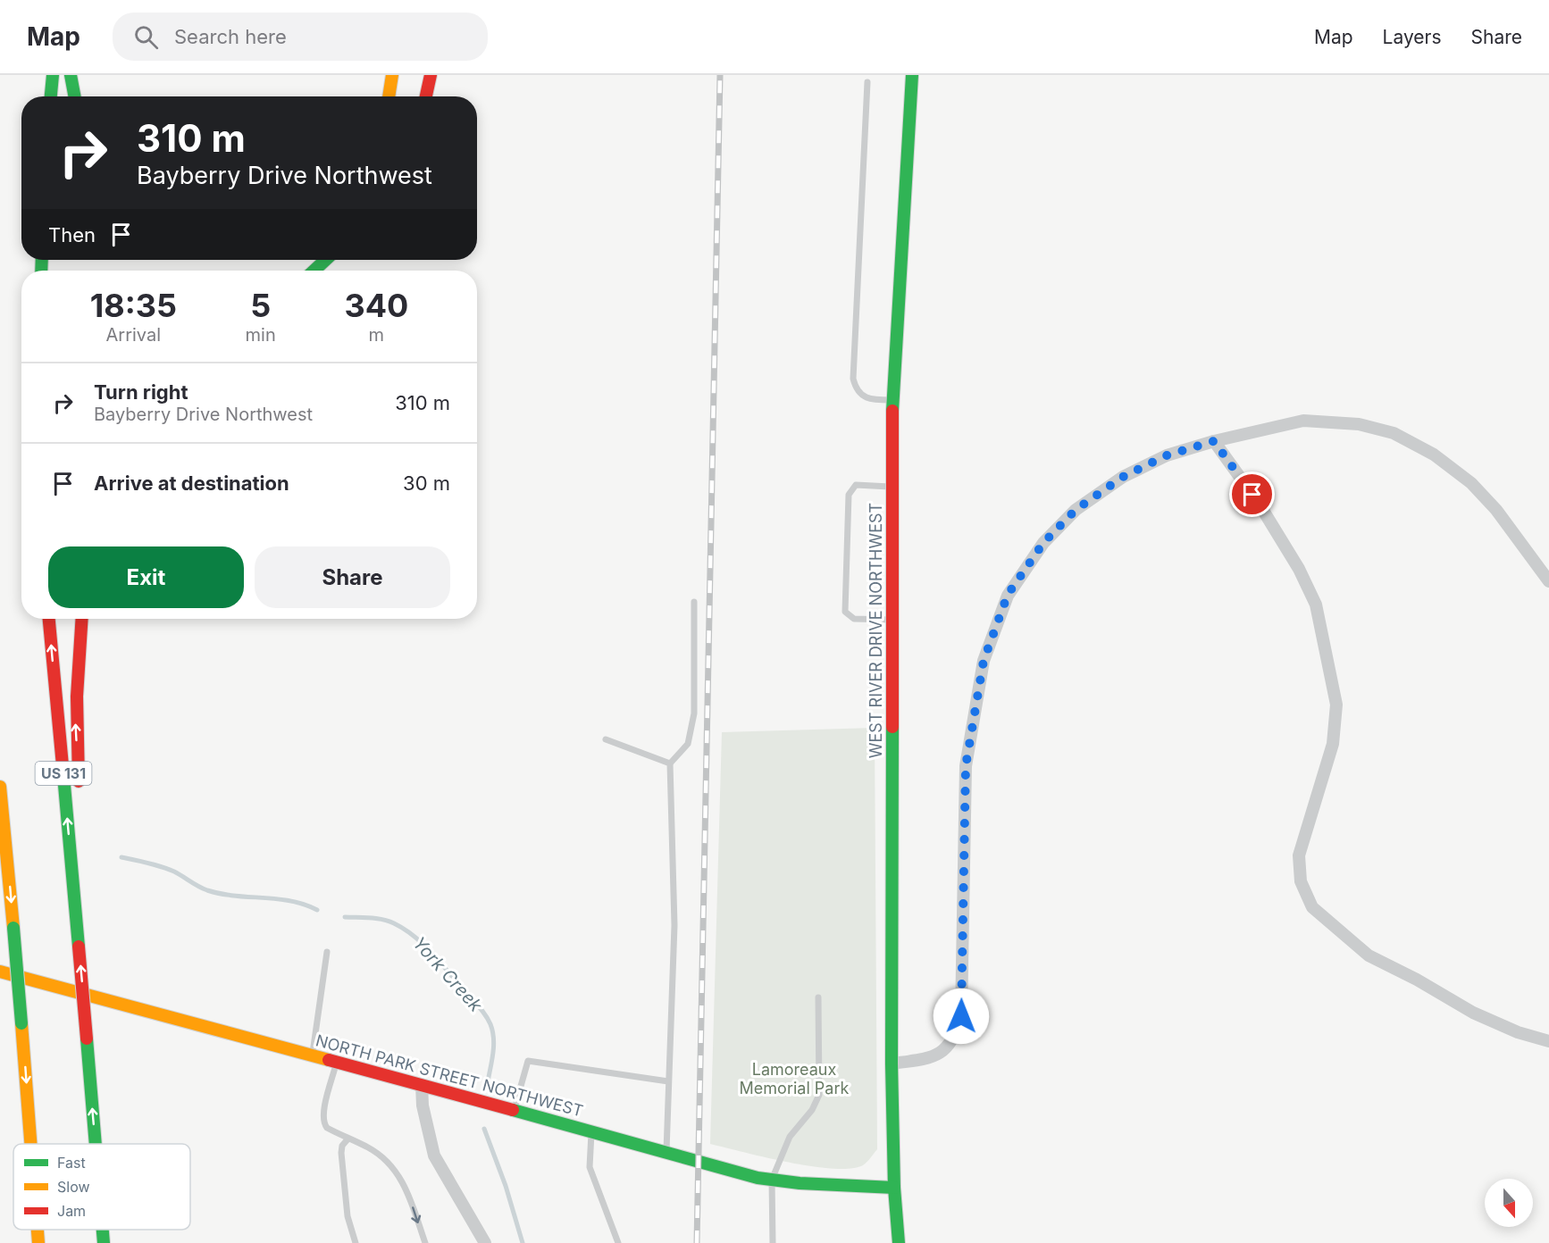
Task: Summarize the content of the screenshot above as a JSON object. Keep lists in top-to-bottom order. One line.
{"streets":{"main road":["WEST RIVER DRIVE NORTHWEST","US 131","NORTH PARK STREET NORTHWEST"]},"crossings":[["WEST RIVER DRIVE NORTHWEST","NORTH PARK STREET NORTHWEST"]],"water":["York Creek"],"parks":["Lamoreaux Memorial Park"],"legend":["Fast","Slow","Jam"],"north":"bottom","page":{"header":"Map","search":"Search here","nav":["Map","Layers","Share"],"turn":["310 m","Bayberry Drive Northwest"],"then":"Then","eta":["18:35","Arrival","5","min","340","m"],"list":[{"name":"Turn right","note":"Bayberry Drive Northwest","value":"310 m"},{"name":"Arrive at destination","value":"30 m"}],"buttons":["Exit","Share"]}}
